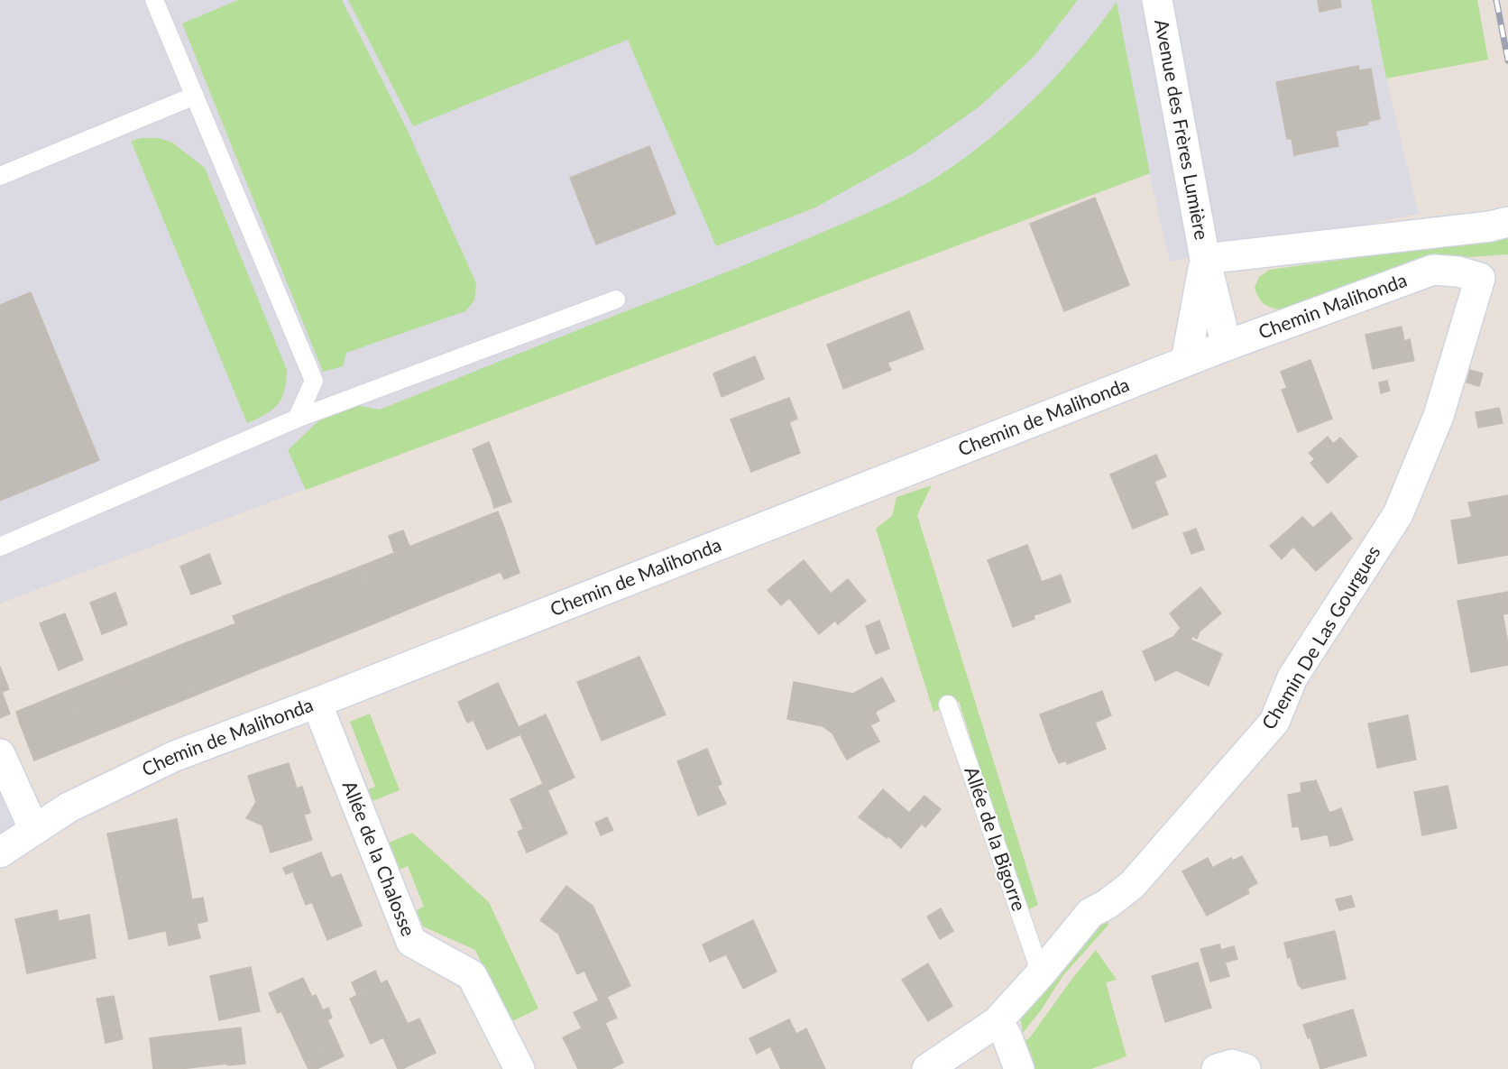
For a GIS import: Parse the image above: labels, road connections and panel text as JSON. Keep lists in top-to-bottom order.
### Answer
{
  "streets": {
    "street": [
      "Avenue des Frères Lumière",
      "Chemin Malihonda",
      "Chemin de Malihonda",
      "Chemin De Las Gourgues",
      "Allée de la Chalosse"
    ],
    "lane": ["Allée de la Bigorre"]
  },
  "crossings": [
    ["Chemin Malihonda", "Chemin de Malihonda"],
    ["Chemin Malihonda", "Chemin De Las Gourgues"],
    ["Chemin de Malihonda", "Allée de la Chalosse"],
    ["Chemin De Las Gourgues", "Allée de la Bigorre"]
  ]
}
